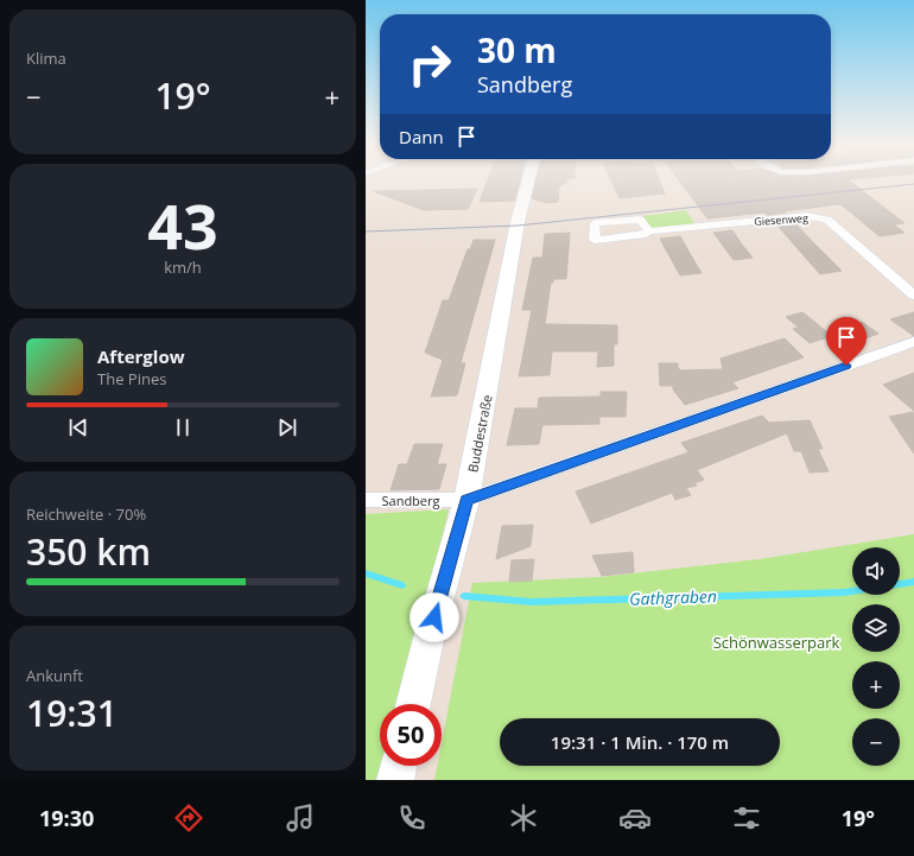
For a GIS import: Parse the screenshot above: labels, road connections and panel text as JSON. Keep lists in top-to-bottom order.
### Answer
{
  "streets": {
    "main road": ["Buddestraße"],
    "street": ["Giesenweg", "Sandberg"]
  },
  "crossings": [
    ["Buddestraße", "Sandberg"]
  ],
  "water": ["Gathgraben"],
  "parks": ["Schönwasserpark"],
  "page": {
    "tile": [
      "Klima",
      ["43", "km/h"],
      ["Reichweite · 70%", "350 km"],
      ["Ankunft", "19:31"]
    ],
    "turn": ["30 m", "Sandberg"],
    "heat": ["−", "19°", "+"],
    "then": "Dann",
    "song": ["Afterglow", "The Pines"],
    "map_buttons": ["+", "−"],
    "limit": "50",
    "trip": "19:31 · 1 Min. · 170 m",
    "tabs": ["19:30", "19°"]
  }
}
